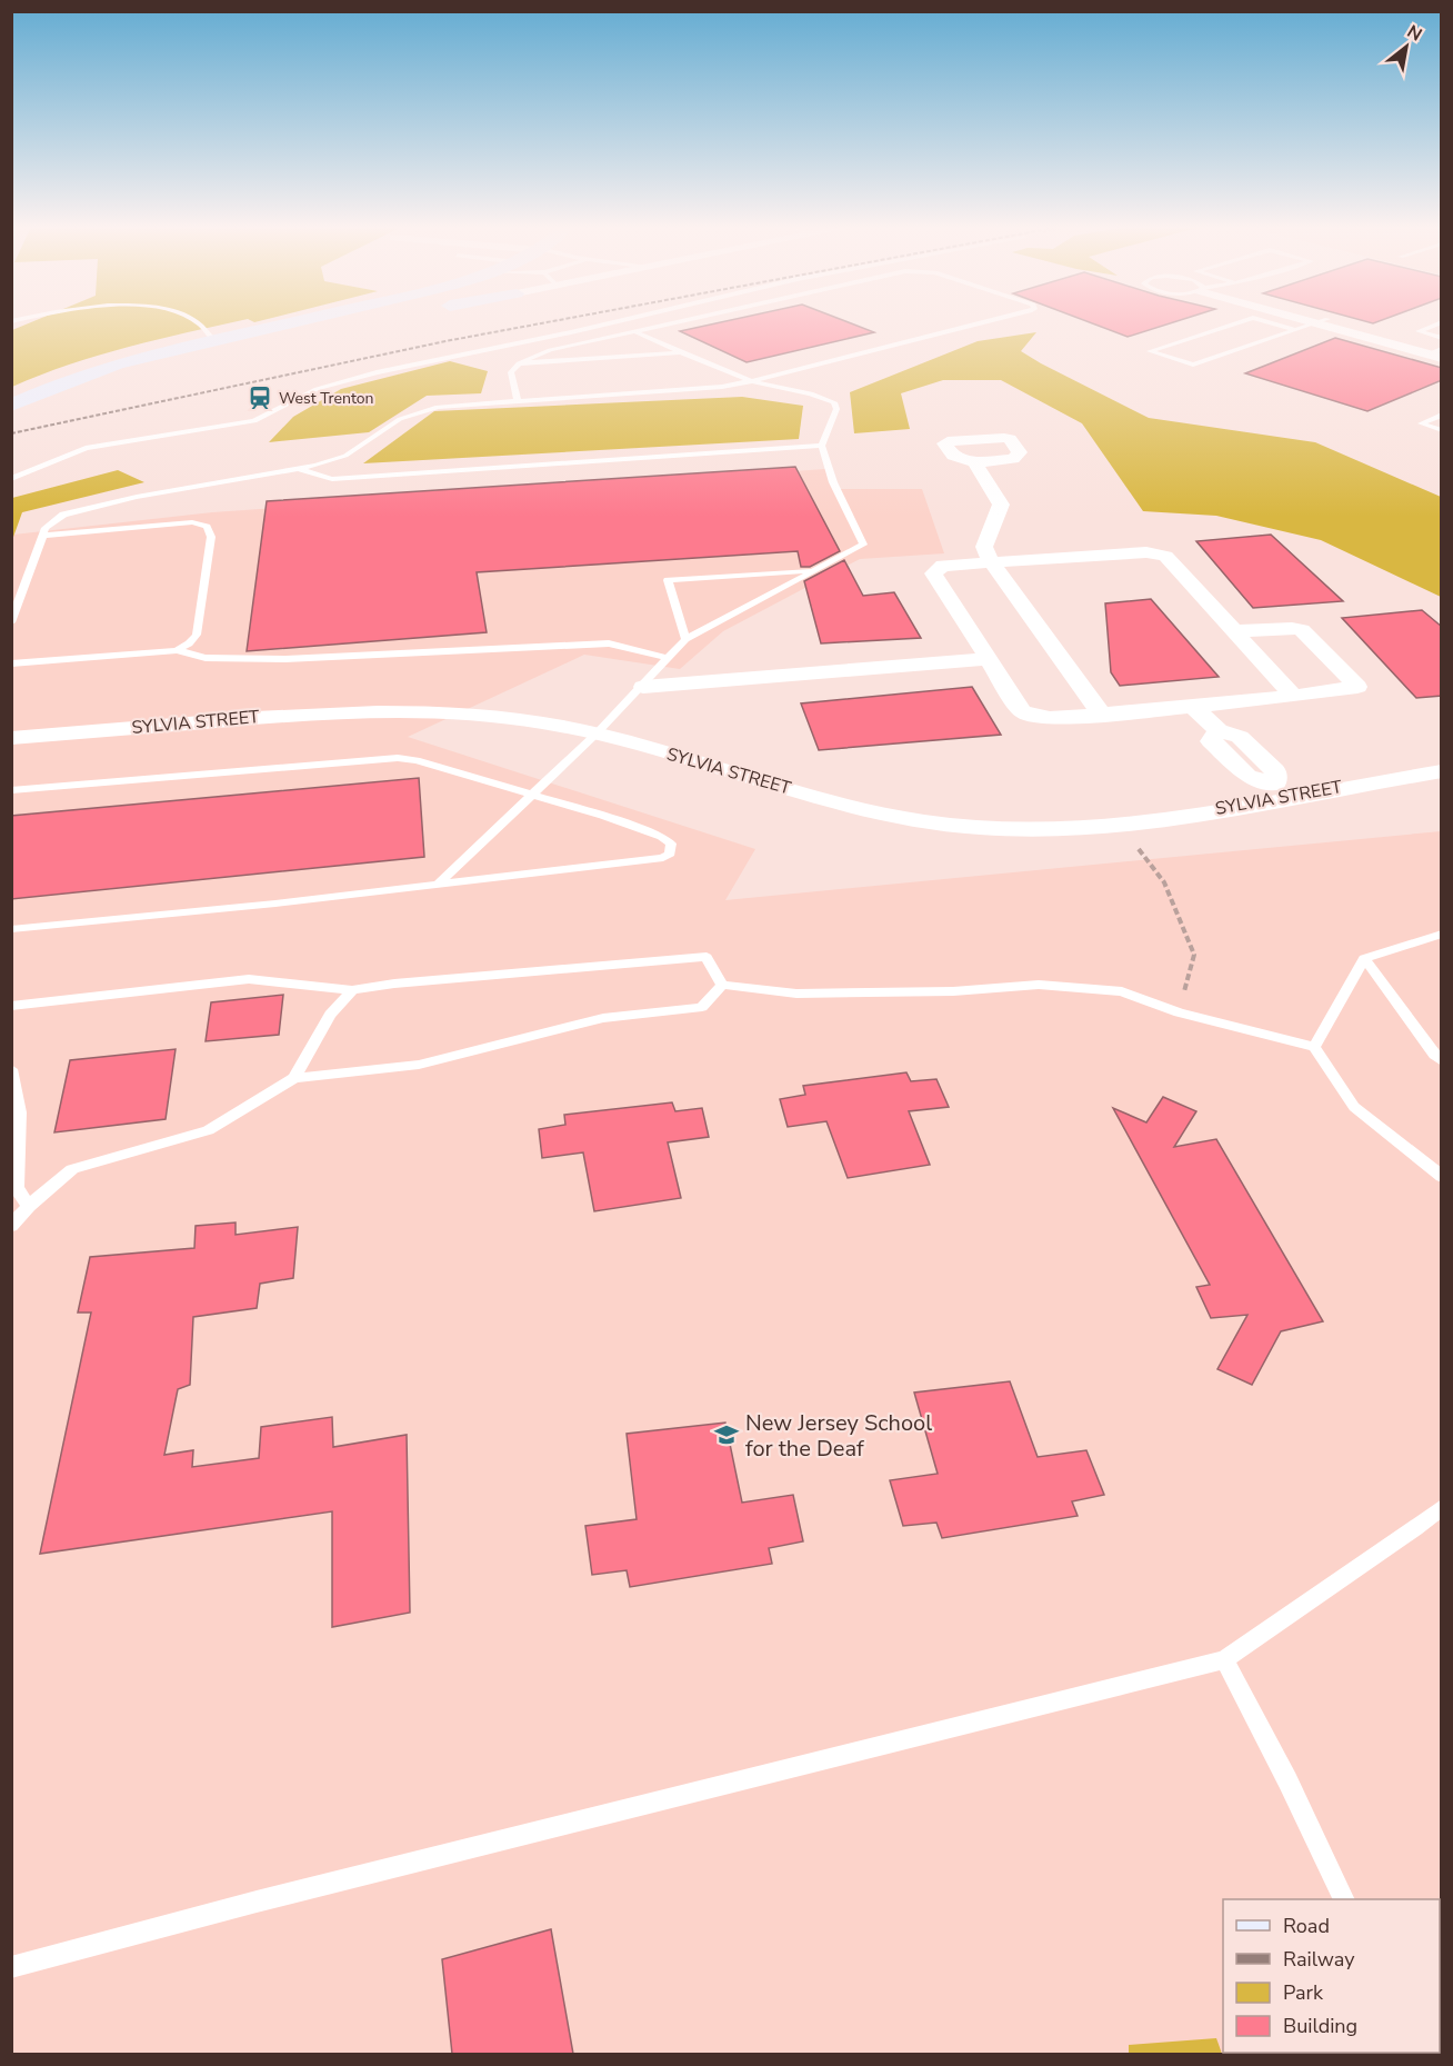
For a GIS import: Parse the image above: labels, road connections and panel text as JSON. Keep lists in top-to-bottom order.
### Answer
{
  "streets": {
    "street": ["SYLVIA STREET"]
  },
  "places": {
    "station": ["West Trenton"],
    "school or university": ["New Jersey School for the Deaf"]
  },
  "legend": [
    "Road",
    "Railway",
    "Park",
    "Building"
  ],
  "north": "top right"
}
